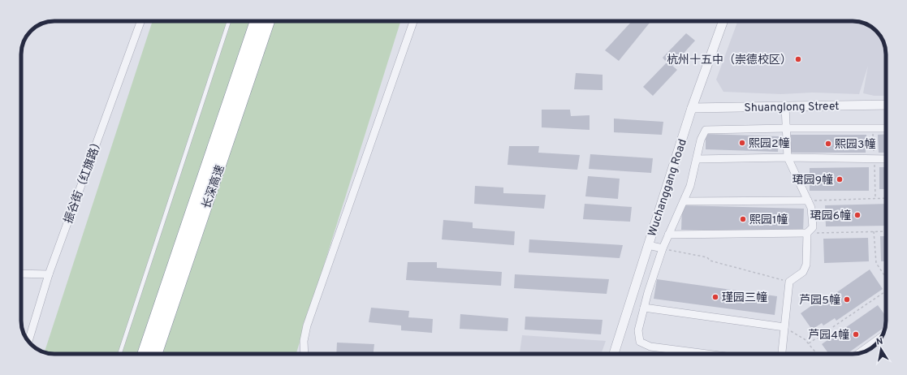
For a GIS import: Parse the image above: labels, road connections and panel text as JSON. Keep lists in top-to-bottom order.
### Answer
{
  "streets": {
    "highway": ["长深高速"],
    "street": ["Shuanglong Street", "振谷街（红旗路）", "Wuchanggang Road"]
  },
  "crossings": [
    ["Shuanglong Street", "Wuchanggang Road"]
  ],
  "places": [
    "杭州十五中（崇德校区）",
    "熙园2幢",
    "熙园3幢",
    "珺园9幢",
    "珺园6幢",
    "熙园1幢",
    "瑾园三幢",
    "芦园5幢",
    "芦园4幢"
  ],
  "north": "top"
}
